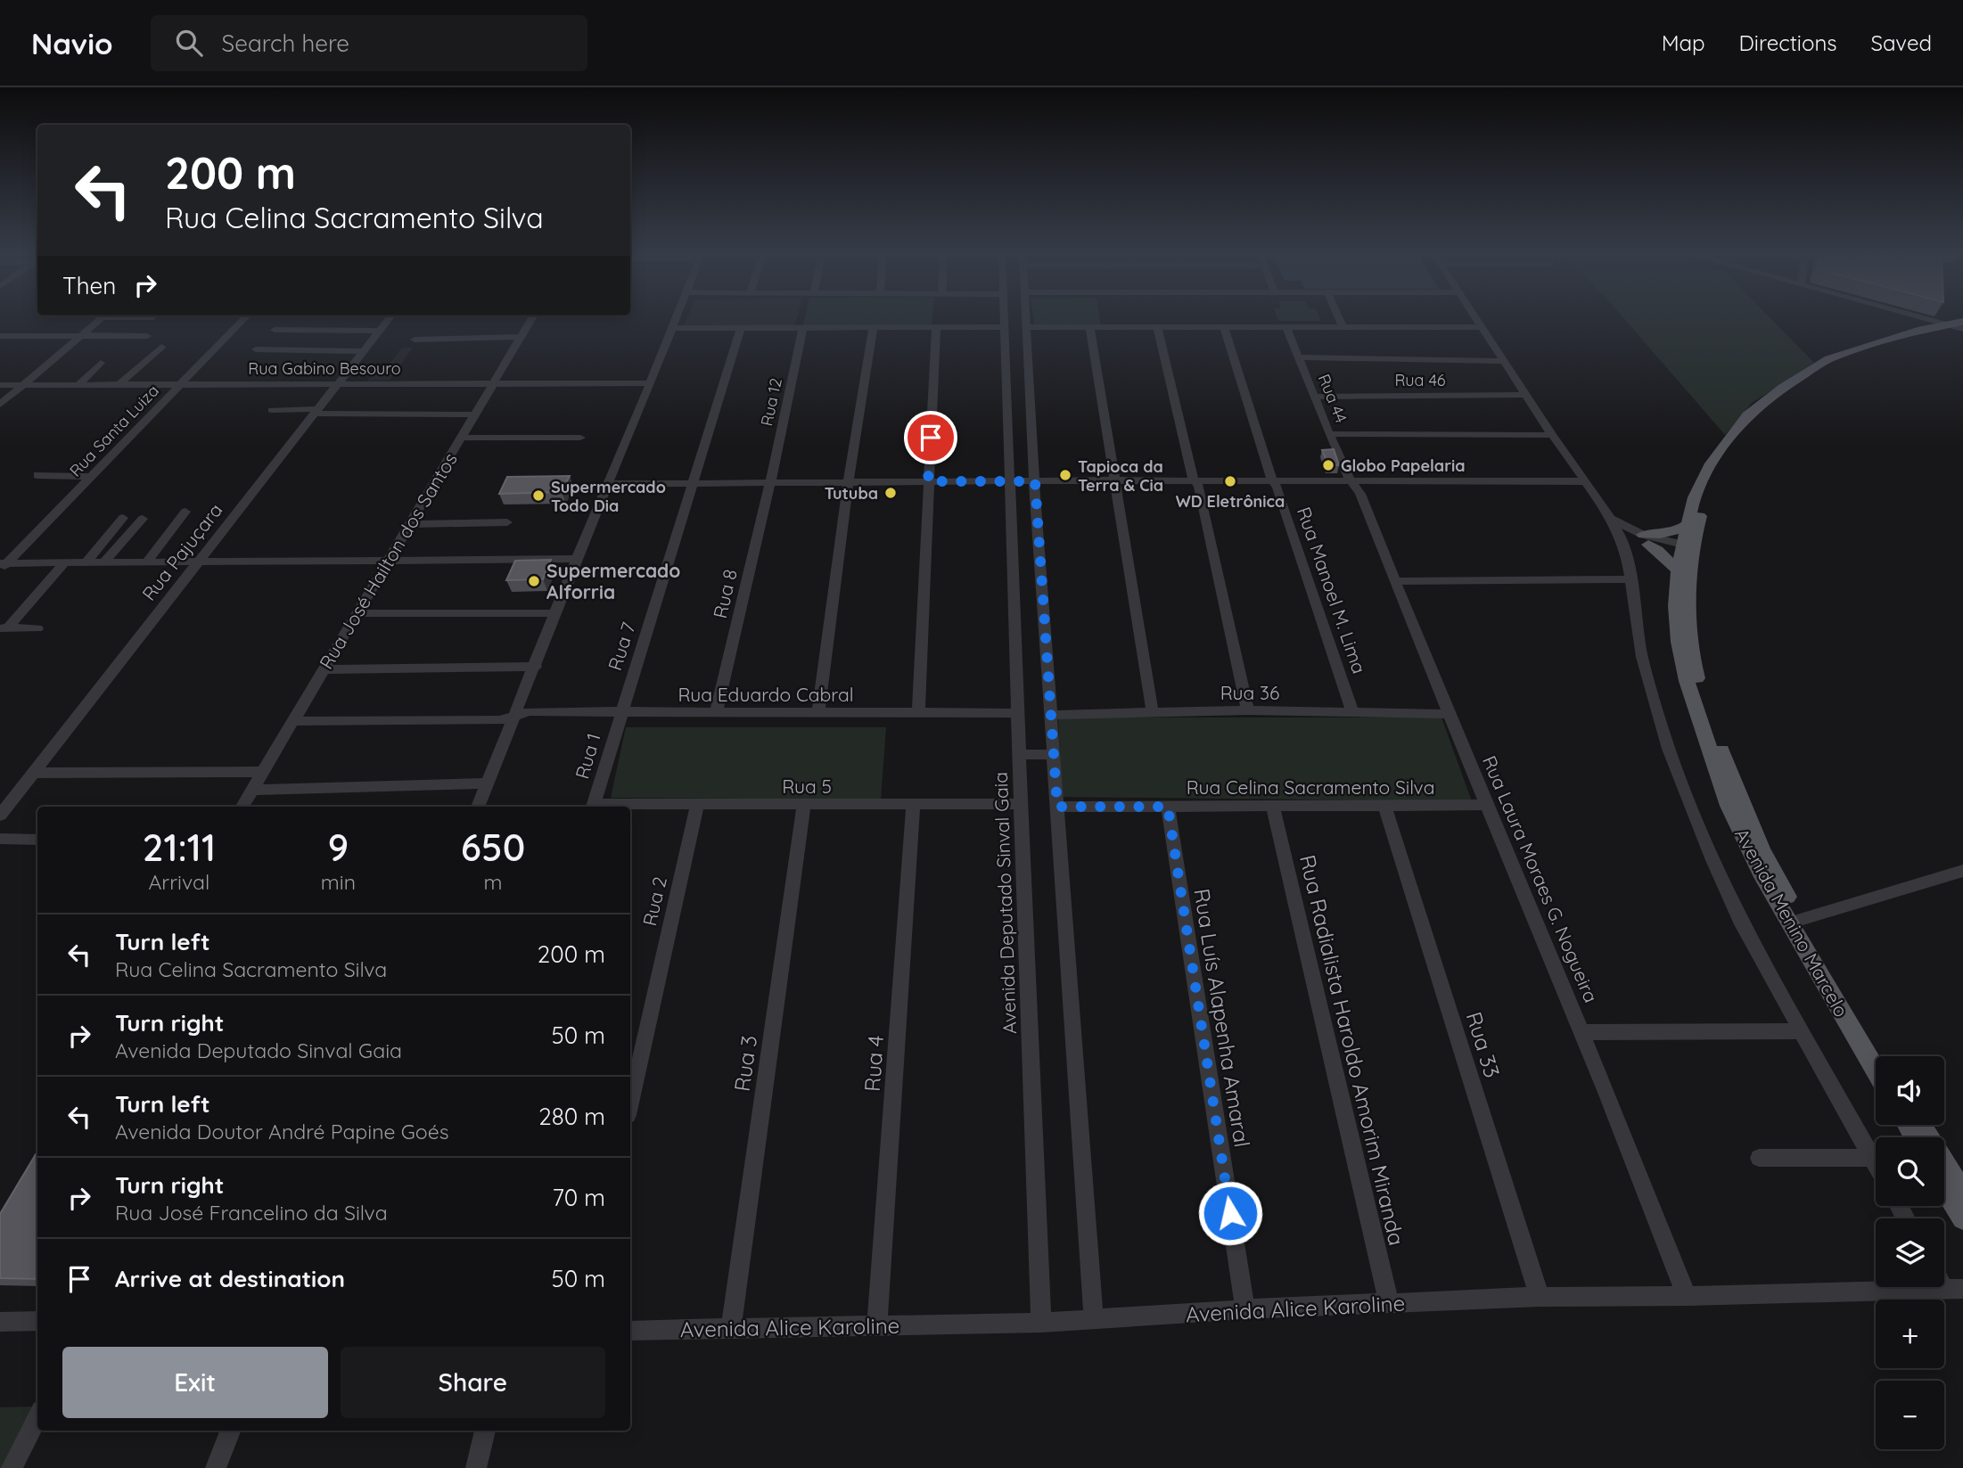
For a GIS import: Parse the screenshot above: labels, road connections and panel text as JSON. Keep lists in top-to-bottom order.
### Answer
{
  "streets": {
    "main road": ["Avenida Menino Marcelo"],
    "street": [
      "Rua Gabino Besouro",
      "Rua 46",
      "Rua 44",
      "Rua 12",
      "Rua Santa Luiza",
      "Rua Pajuçara",
      "Rua José Hailton dos Santos",
      "Rua Manoel M. Lima",
      "Rua 8",
      "Rua 7",
      "Rua 36",
      "Rua Eduardo Cabral",
      "Rua 1",
      "Rua 5",
      "Rua Celina Sacramento Silva",
      "Rua Laura Moraes G. Nogueira",
      "Rua 2",
      "Avenida Deputado Sinval Gaia",
      "Rua Luís Alapenha Amaral",
      "Rua 33",
      "Rua Radialista Haroldo Amorim Miranda",
      "Rua 3",
      "Rua 4",
      "Avenida Alice Karoline"
    ]
  },
  "crossings": [
    ["Rua Gabino Besouro", "Rua Santa Luiza"],
    ["Rua Gabino Besouro", "Rua Pajuçara"],
    ["Rua Gabino Besouro", "Rua José Hailton dos Santos"],
    ["Rua 46", "Rua 44"],
    ["Rua 44", "Rua Laura Moraes G. Nogueira"],
    ["Rua 12", "Rua 8"],
    ["Rua José Hailton dos Santos", "Rua Eduardo Cabral"],
    ["Rua Manoel M. Lima", "Rua 36"],
    ["Rua 8", "Rua Eduardo Cabral"],
    ["Rua 7", "Rua Eduardo Cabral"],
    ["Rua 7", "Rua 1"],
    ["Rua 36", "Rua Laura Moraes G. Nogueira"],
    ["Rua Eduardo Cabral", "Rua 1"],
    ["Rua Eduardo Cabral", "Avenida Deputado Sinval Gaia"],
    ["Rua 1", "Rua 5"],
    ["Rua 5", "Rua 2"],
    ["Rua 5", "Avenida Deputado Sinval Gaia"],
    ["Rua 5", "Rua 3"],
    ["Rua 5", "Rua 4"],
    ["Rua Celina Sacramento Silva", "Rua Laura Moraes G. Nogueira"],
    ["Rua Celina Sacramento Silva", "Rua Luís Alapenha Amaral"],
    ["Rua Celina Sacramento Silva", "Rua 33"],
    ["Rua Celina Sacramento Silva", "Rua Radialista Haroldo Amorim Miranda"],
    ["Rua Laura Moraes G. Nogueira", "Avenida Alice Karoline"],
    ["Avenida Deputado Sinval Gaia", "Avenida Alice Karoline"],
    ["Rua Luís Alapenha Amaral", "Avenida Alice Karoline"],
    ["Rua 33", "Avenida Alice Karoline"],
    ["Rua Radialista Haroldo Amorim Miranda", "Avenida Alice Karoline"],
    ["Rua 3", "Avenida Alice Karoline"],
    ["Rua 4", "Avenida Alice Karoline"]
  ],
  "places": [
    "Globo Papelaria",
    "Tapioca da Terra & Cia",
    "WD Eletrônica",
    "Tutuba",
    "Supermercado Todo Dia",
    "Supermercado Alforria"
  ],
  "page": {
    "header": "Navio",
    "search": "Search here",
    "nav": ["Map", "Directions", "Saved"],
    "turn": ["200 m", "Rua Celina Sacramento Silva"],
    "then": "Then",
    "eta": [
      "21:11",
      "Arrival",
      "9",
      "min",
      "650",
      "m"
    ],
    "list": [
      {
        "name": "Turn left",
        "note": "Rua Celina Sacramento Silva",
        "value": "200 m"
      },
      {
        "name": "Turn right",
        "note": "Avenida Deputado Sinval Gaia",
        "value": "50 m"
      },
      {
        "name": "Turn left",
        "note": "Avenida Doutor André Papine Goés",
        "value": "280 m"
      },
      {
        "name": "Turn right",
        "note": "Rua José Francelino da Silva",
        "value": "70 m"
      },
      {
        "name": "Arrive at destination",
        "value": "50 m"
      }
    ],
    "map_buttons": ["+", "−"],
    "buttons": ["Exit", "Share"]
  }
}
